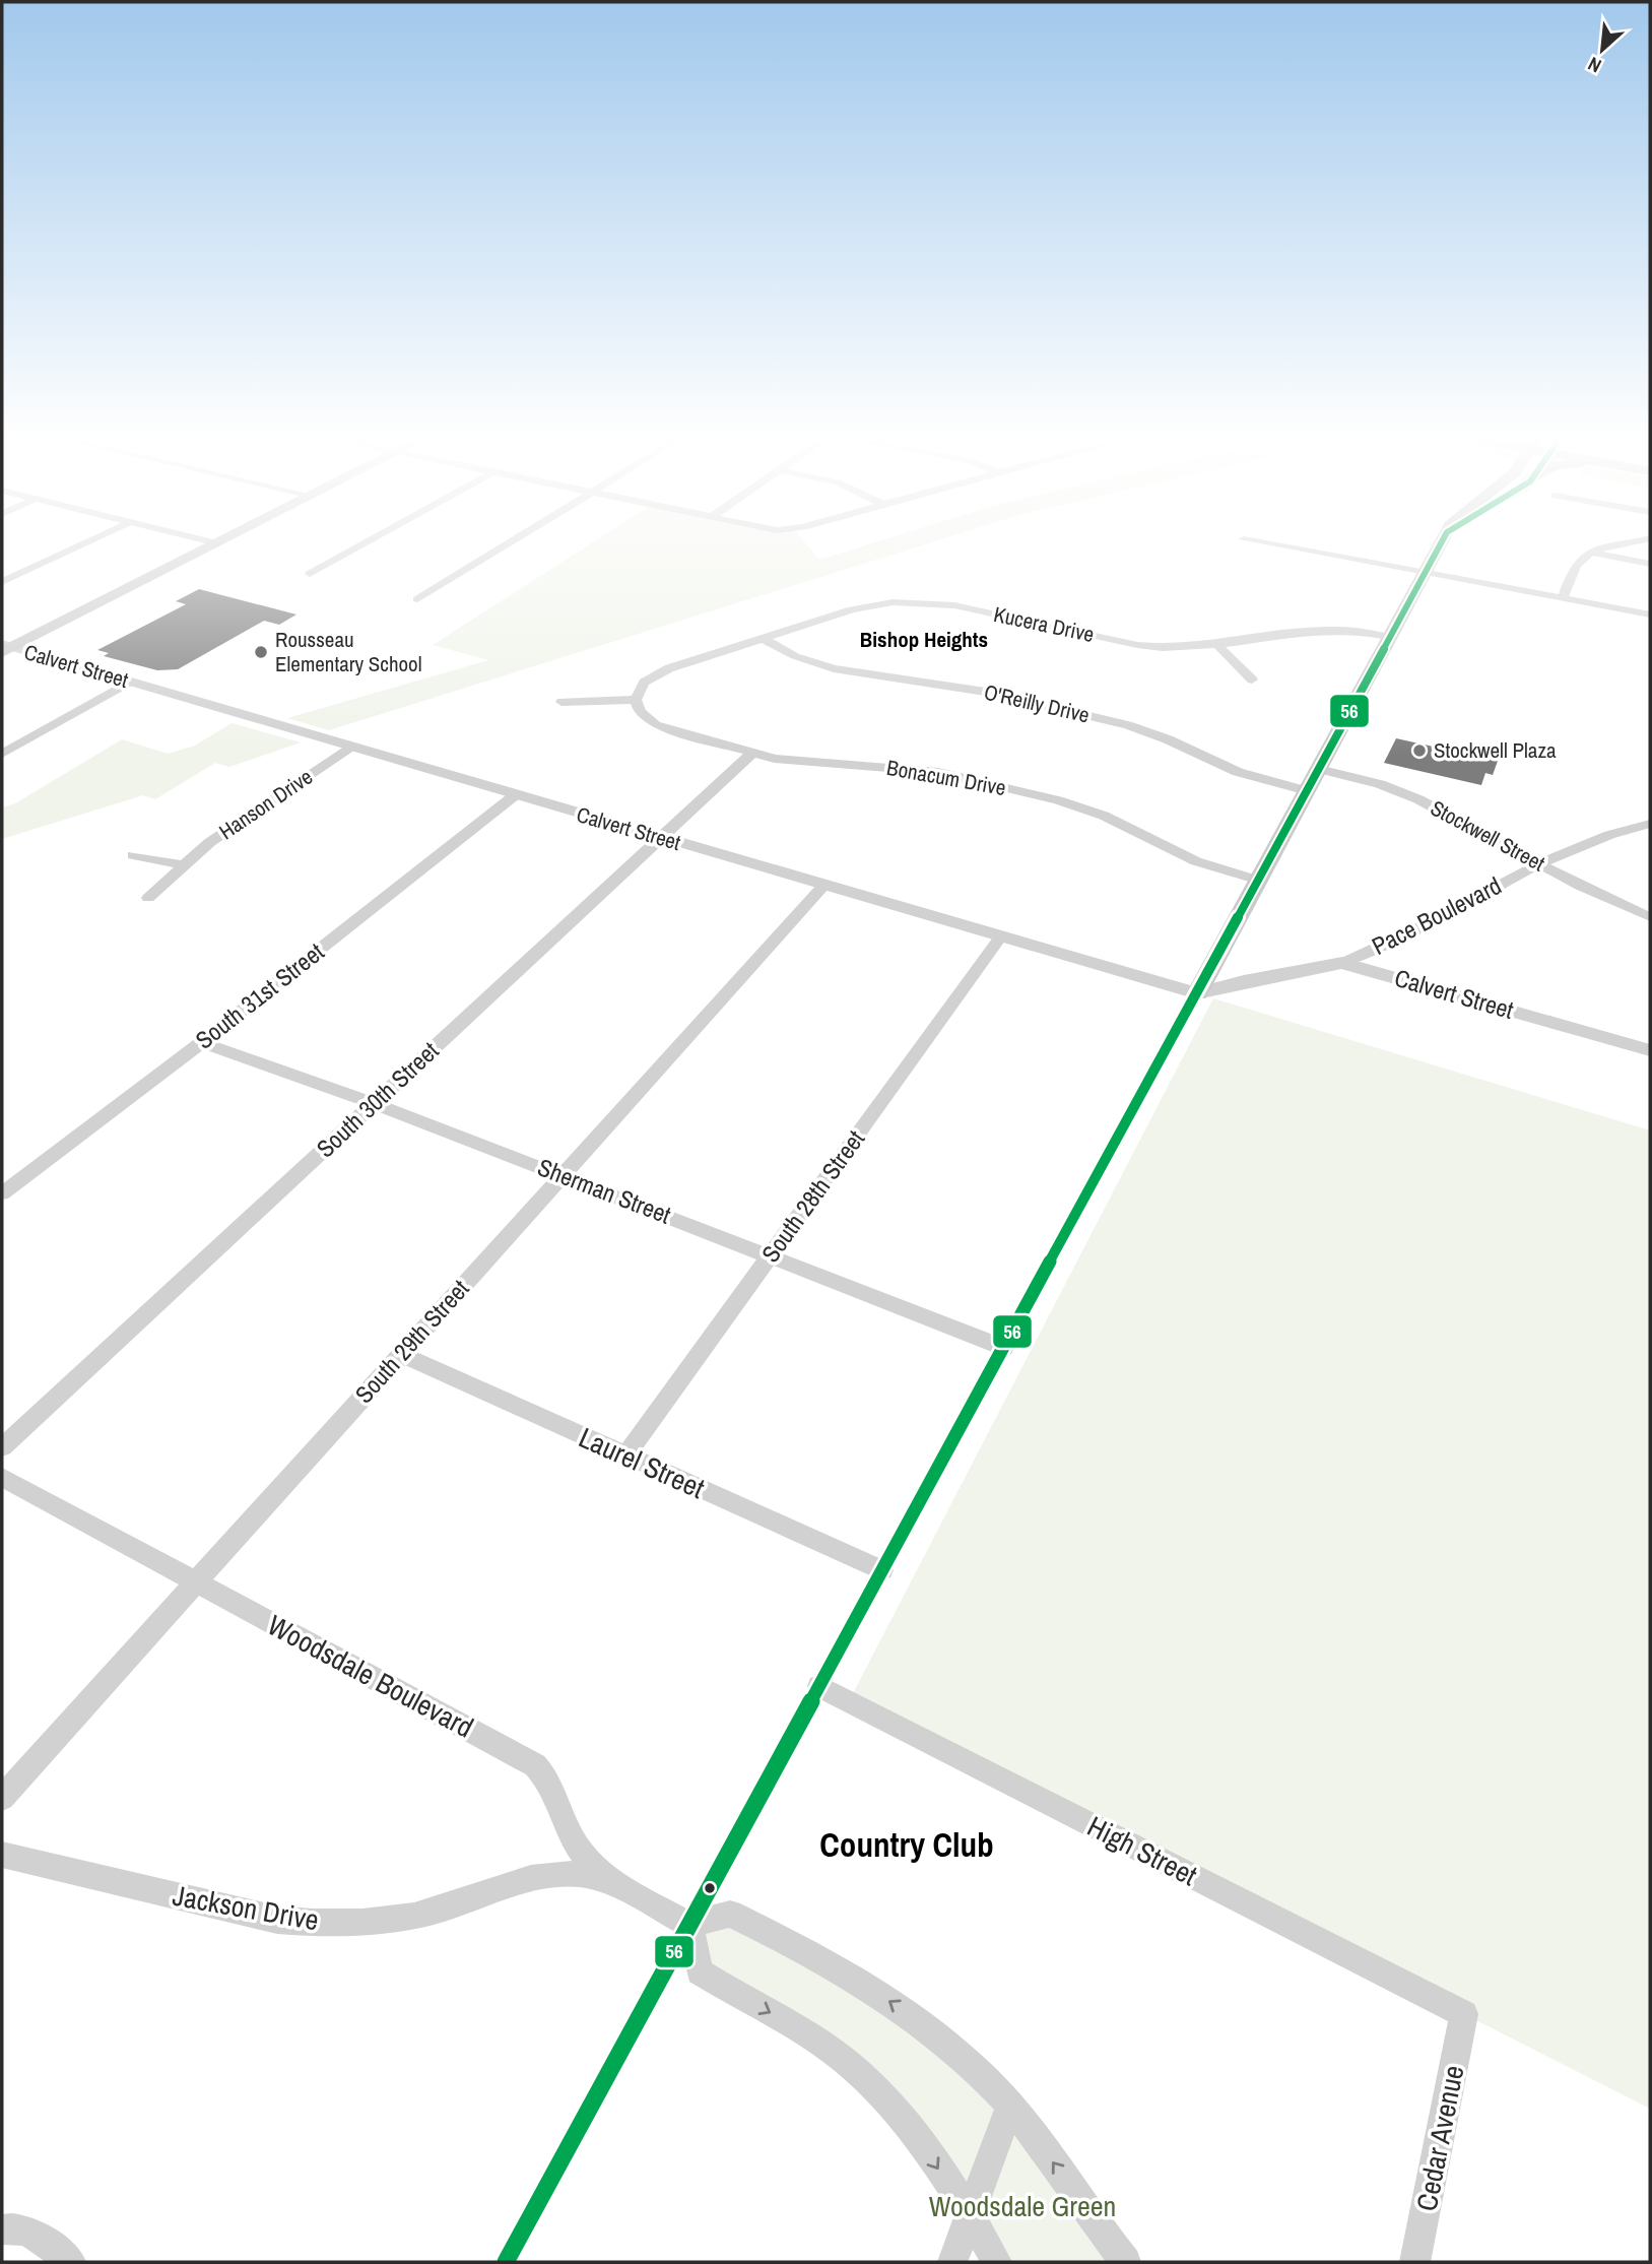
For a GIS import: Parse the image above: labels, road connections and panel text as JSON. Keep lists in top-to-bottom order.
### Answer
{
  "streets": {
    "street": [
      "Kucera Drive",
      "Calvert Street",
      "O'Reilly Drive",
      "Bonacum Drive",
      "Hanson Drive",
      "Stockwell Street",
      "Pace Boulevard",
      "South 31st Street",
      "South 30th Street",
      "Sherman Street",
      "South 28th Street",
      "South 29th Street",
      "Laurel Street",
      "Woodsdale Boulevard",
      "High Street",
      "Jackson Drive",
      "Cedar Avenue"
    ]
  },
  "crossings": [
    ["Kucera Drive", "O'Reilly Drive"],
    ["Kucera Drive", "Bonacum Drive"],
    ["Calvert Street", "Hanson Drive"],
    ["Calvert Street", "Pace Boulevard"],
    ["Calvert Street", "South 31st Street"],
    ["Calvert Street", "South 30th Street"],
    ["Calvert Street", "South 28th Street"],
    ["Calvert Street", "South 29th Street"],
    ["Bonacum Drive", "South 30th Street"],
    ["Stockwell Street", "Pace Boulevard"],
    ["South 31st Street", "Sherman Street"],
    ["South 30th Street", "Sherman Street"],
    ["Sherman Street", "South 28th Street"],
    ["Sherman Street", "South 29th Street"],
    ["South 28th Street", "Laurel Street"],
    ["South 29th Street", "Laurel Street"],
    ["South 29th Street", "Woodsdale Boulevard"],
    ["Woodsdale Boulevard", "Jackson Drive"],
    ["High Street", "Cedar Avenue"]
  ],
  "districts": ["Bishop Heights", "Country Club"],
  "parks": ["Woodsdale Green"],
  "places": ["Rousseau Elementary School", "Stockwell Plaza"],
  "lines": ["transit line 56"],
  "north": "bottom left"
}
